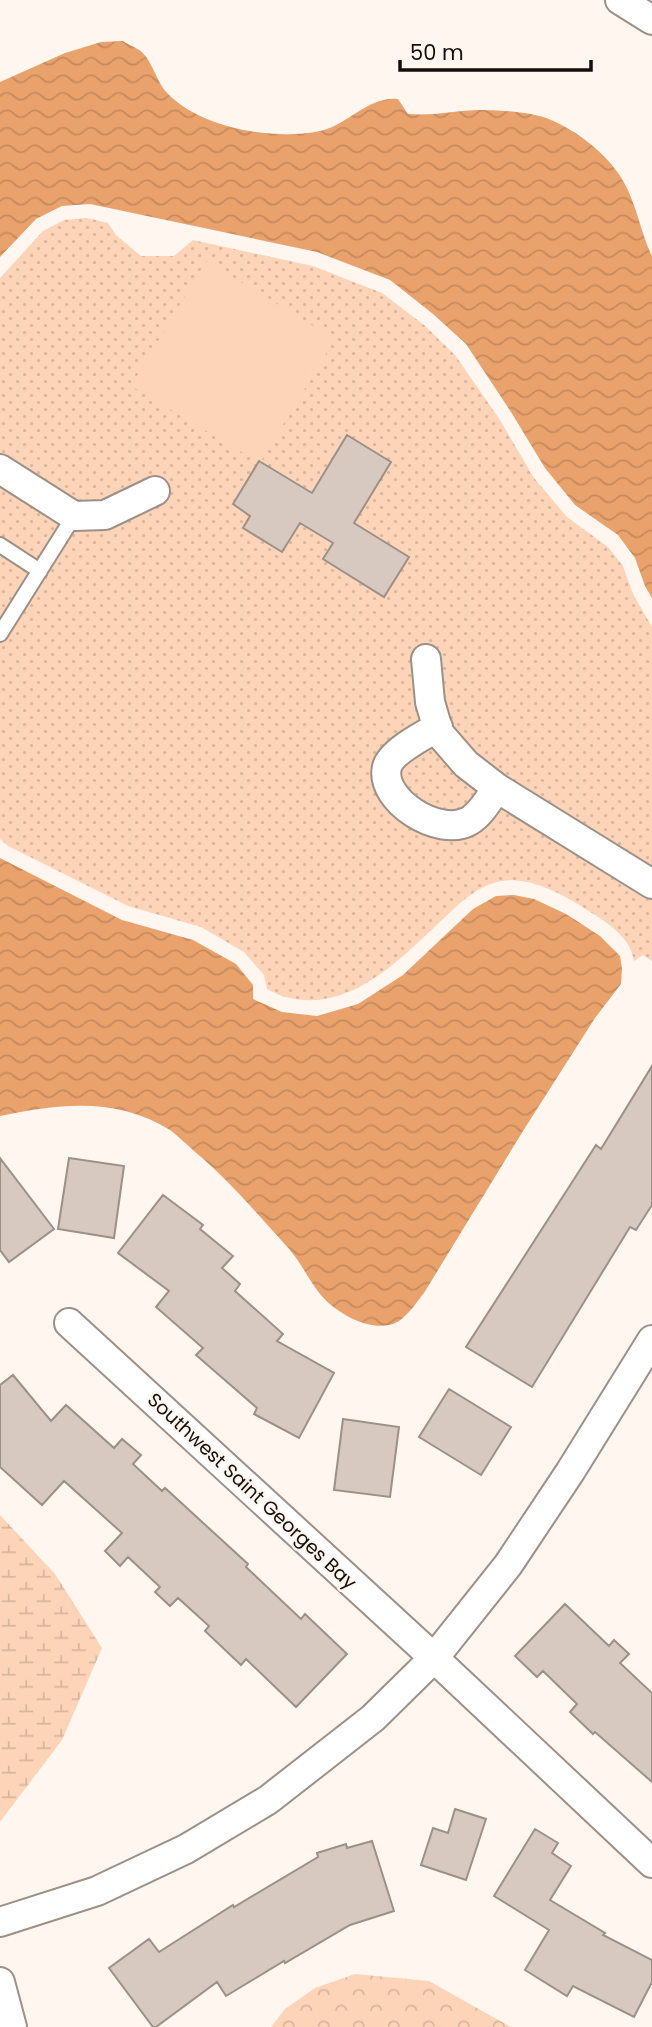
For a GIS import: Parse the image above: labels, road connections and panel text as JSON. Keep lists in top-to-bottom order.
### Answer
{
  "streets": {
    "street": ["Southwest Saint Georges Bay"]
  },
  "scale_bar": "50 m"
}
